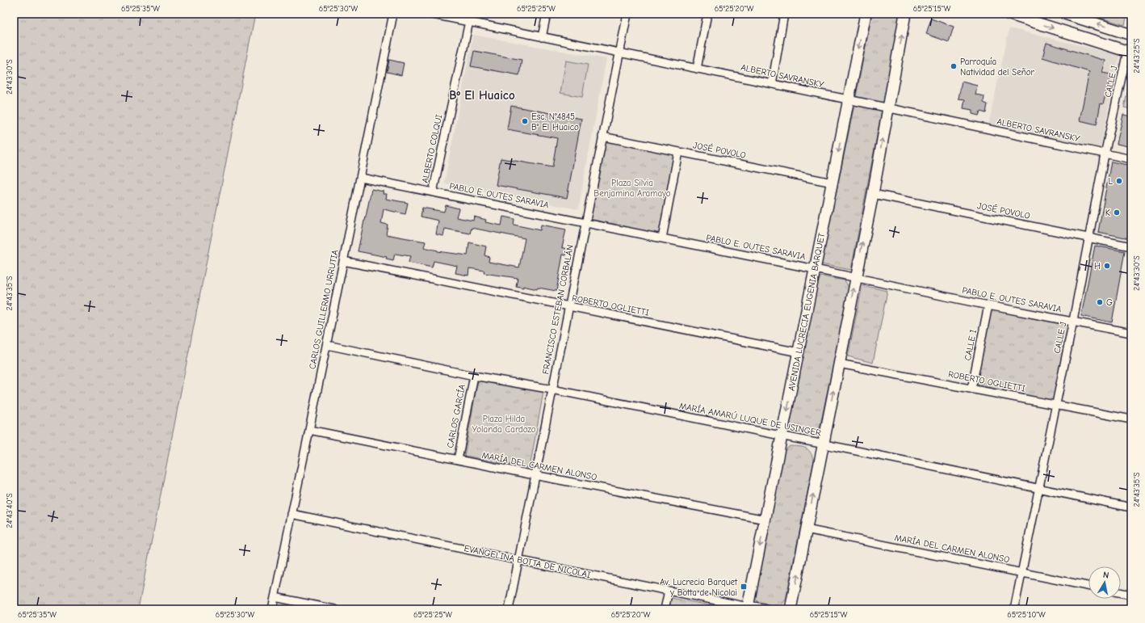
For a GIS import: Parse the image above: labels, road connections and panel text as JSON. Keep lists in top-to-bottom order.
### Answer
{
  "streets": {
    "street": [
      "ALBERTO SAVRANSKY",
      "CALLE J",
      "ALBERTO COLQUI",
      "JOSÉ POVOLO",
      "PABLO E. OUTES SARAVIA",
      "ROBERTO OGLIETTI",
      "CARLOS GUILLERMO URRUTIA",
      "FRANCISCO ESTEBAN CORBALÁN",
      "AVENIDA LUCRECIA EUGENIA BARQUET",
      "CALLE I",
      "CARLOS GARCÍA",
      "MARÍA AMARÚ LUQUE DE USINGER",
      "MARÍA DEL CARMEN ALONSO",
      "EVANGELINA BOTTA DE NICOLAI"
    ]
  },
  "crossings": [
    ["ALBERTO SAVRANSKY", "CALLE J"],
    ["ALBERTO SAVRANSKY", "ALBERTO COLQUI"],
    ["ALBERTO SAVRANSKY", "FRANCISCO ESTEBAN CORBALÁN"],
    ["ALBERTO SAVRANSKY", "AVENIDA LUCRECIA EUGENIA BARQUET"],
    ["CALLE J", "JOSÉ POVOLO"],
    ["CALLE J", "PABLO E. OUTES SARAVIA"],
    ["CALLE J", "ROBERTO OGLIETTI"],
    ["CALLE J", "MARÍA AMARÚ LUQUE DE USINGER"],
    ["CALLE J", "MARÍA DEL CARMEN ALONSO"],
    ["ALBERTO COLQUI", "PABLO E. OUTES SARAVIA"],
    ["JOSÉ POVOLO", "FRANCISCO ESTEBAN CORBALÁN"],
    ["JOSÉ POVOLO", "AVENIDA LUCRECIA EUGENIA BARQUET"],
    ["PABLO E. OUTES SARAVIA", "CARLOS GUILLERMO URRUTIA"],
    ["PABLO E. OUTES SARAVIA", "FRANCISCO ESTEBAN CORBALÁN"],
    ["PABLO E. OUTES SARAVIA", "AVENIDA LUCRECIA EUGENIA BARQUET"],
    ["PABLO E. OUTES SARAVIA", "CALLE I"],
    ["ROBERTO OGLIETTI", "CARLOS GUILLERMO URRUTIA"],
    ["ROBERTO OGLIETTI", "FRANCISCO ESTEBAN CORBALÁN"],
    ["ROBERTO OGLIETTI", "AVENIDA LUCRECIA EUGENIA BARQUET"],
    ["ROBERTO OGLIETTI", "CALLE I"],
    ["CARLOS GUILLERMO URRUTIA", "MARÍA AMARÚ LUQUE DE USINGER"],
    ["CARLOS GUILLERMO URRUTIA", "MARÍA DEL CARMEN ALONSO"],
    ["CARLOS GUILLERMO URRUTIA", "EVANGELINA BOTTA DE NICOLAI"],
    ["FRANCISCO ESTEBAN CORBALÁN", "MARÍA AMARÚ LUQUE DE USINGER"],
    ["FRANCISCO ESTEBAN CORBALÁN", "MARÍA DEL CARMEN ALONSO"],
    ["FRANCISCO ESTEBAN CORBALÁN", "EVANGELINA BOTTA DE NICOLAI"],
    ["AVENIDA LUCRECIA EUGENIA BARQUET", "MARÍA AMARÚ LUQUE DE USINGER"],
    ["AVENIDA LUCRECIA EUGENIA BARQUET", "MARÍA DEL CARMEN ALONSO"],
    ["AVENIDA LUCRECIA EUGENIA BARQUET", "EVANGELINA BOTTA DE NICOLAI"],
    ["CARLOS GARCÍA", "MARÍA AMARÚ LUQUE DE USINGER"],
    ["CARLOS GARCÍA", "MARÍA DEL CARMEN ALONSO"]
  ],
  "districts": ["Bº El Huaico"],
  "parks": ["Plaza Silvia Benjamina Aramayo", "Plaza Hilda Yolanda Cardozo"],
  "places": {
    "other": [
      "Parroquía Natividad del Señor",
      "Esc. N°4845 B° El Huaico",
      "L",
      "K",
      "H",
      "G"
    ],
    "transit": ["Av. Lucrecia Barquet y Botta de Nicolai"]
  },
  "north": "top",
  "coordinates": [
    "65°25'35\"W",
    "65°25'30\"W",
    "65°25'25\"W",
    "65°25'20\"W",
    "65°25'15\"W",
    "24°43'25\"S",
    "24°43'30\"S",
    "24°43'35\"S",
    "24°43'40\"S",
    "65°25'10\"W"
  ]
}
